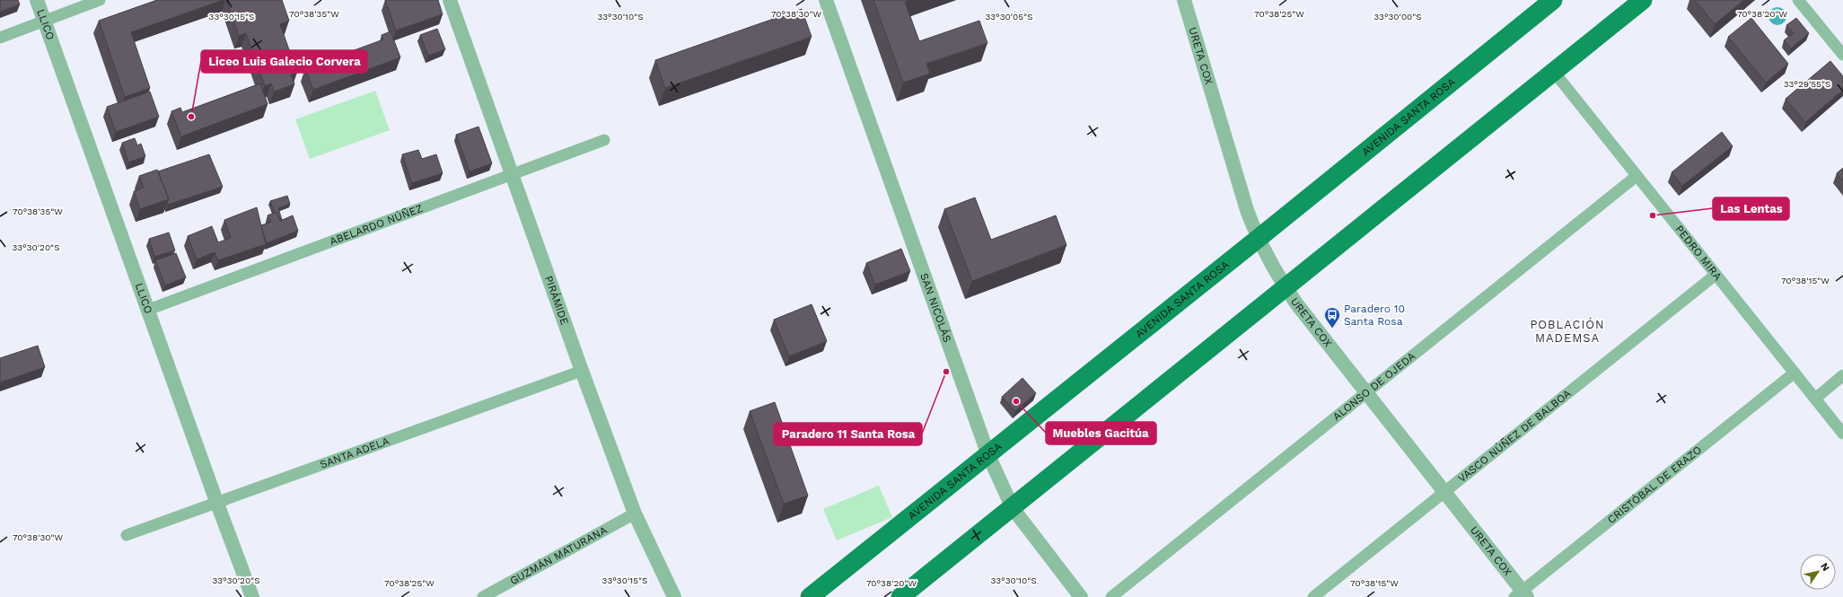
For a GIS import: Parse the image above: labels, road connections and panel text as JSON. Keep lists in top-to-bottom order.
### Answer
{
  "streets": {
    "main road": ["AVENIDA SANTA ROSA"],
    "street": [
      "LLICO",
      "URETA COX",
      "ABELARDO NÚÑEZ",
      "PEDRO MIRA",
      "PIRÁMIDE",
      "SAN NICOLÁS",
      "ALONSO DE OJEDA",
      "VASCO NÚÑEZ DE BALBOA",
      "SANTA ADELA",
      "CRISTÓBAL DE ERAZO",
      "GUZMÁN MATURANA"
    ]
  },
  "crossings": [
    ["LLICO", "ABELARDO NÚÑEZ"],
    ["LLICO", "SANTA ADELA"],
    ["URETA COX", "AVENIDA SANTA ROSA"],
    ["URETA COX", "ALONSO DE OJEDA"],
    ["URETA COX", "VASCO NÚÑEZ DE BALBOA"],
    ["URETA COX", "CRISTÓBAL DE ERAZO"],
    ["AVENIDA SANTA ROSA", "SAN NICOLÁS"],
    ["ABELARDO NÚÑEZ", "PIRÁMIDE"],
    ["PEDRO MIRA", "ALONSO DE OJEDA"],
    ["PEDRO MIRA", "VASCO NÚÑEZ DE BALBOA"],
    ["PEDRO MIRA", "CRISTÓBAL DE ERAZO"],
    ["PIRÁMIDE", "SANTA ADELA"],
    ["PIRÁMIDE", "GUZMÁN MATURANA"]
  ],
  "districts": ["POBLACIÓN MADEMSA"],
  "places": {
    "other": [
      "Liceo Luis Galecio Corvera",
      "Las Lentas",
      "Paradero 11 Santa Rosa",
      "Muebles Gacitúa"
    ],
    "bus stop": ["Paradero 10 Santa Rosa"]
  },
  "north": "top right",
  "coordinates": [
    "70°38'35\"W",
    "70°38'25\"W",
    "70°38'20\"W",
    "70°38'30\"W",
    "33°30'15\"S",
    "33°30'10\"S",
    "33°30'05\"S",
    "33°30'00\"S",
    "33°29'55\"S",
    "33°30'20\"S",
    "70°38'15\"W"
  ]
}
